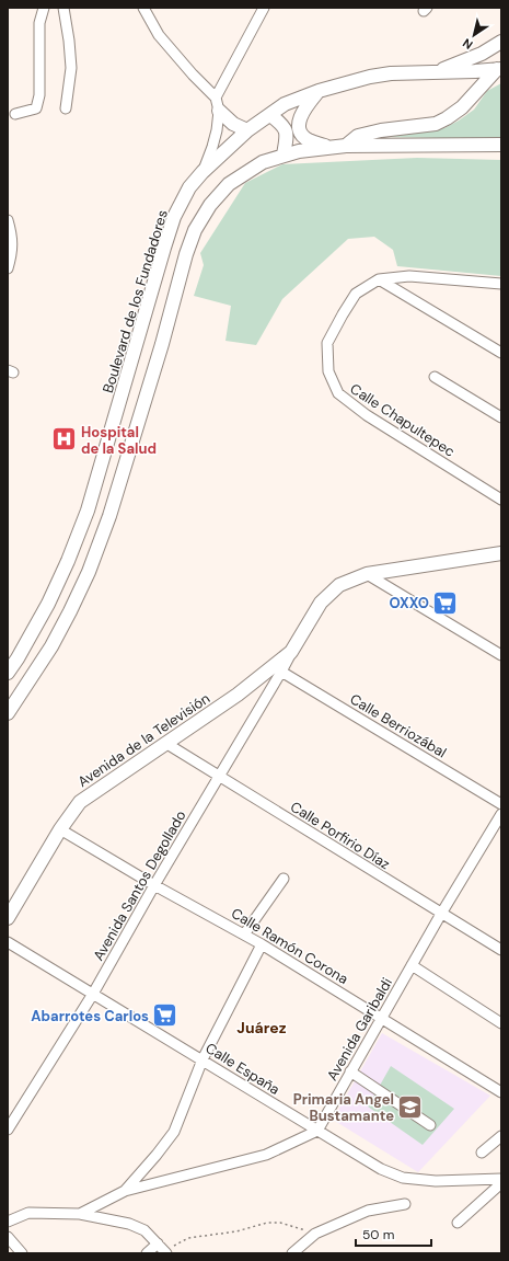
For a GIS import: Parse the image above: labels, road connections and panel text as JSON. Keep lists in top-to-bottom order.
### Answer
{
  "streets": {
    "main road": ["Boulevard de los Fundadores", "Avenida de la Televisión"],
    "street": [
      "Calle Chapultepec",
      "Calle Berriozábal",
      "Calle Porfirio Díaz",
      "Avenida Santos Degollado",
      "Calle Ramón Corona",
      "Avenida Garibaldi",
      "Calle España"
    ]
  },
  "crossings": [
    ["Calle Berriozábal", "Avenida Santos Degollado"],
    ["Avenida de la Televisión", "Calle Porfirio Díaz"],
    ["Avenida de la Televisión", "Avenida Santos Degollado"],
    ["Avenida de la Televisión", "Calle Ramón Corona"],
    ["Calle Porfirio Díaz", "Avenida Santos Degollado"],
    ["Calle Porfirio Díaz", "Avenida Garibaldi"],
    ["Avenida Santos Degollado", "Calle Ramón Corona"],
    ["Avenida Santos Degollado", "Calle España"],
    ["Calle Ramón Corona", "Avenida Garibaldi"],
    ["Avenida Garibaldi", "Calle España"]
  ],
  "districts": ["Juárez"],
  "places": {
    "hospital": ["Hospital de la Salud"],
    "supermarket": ["OXXO", "Abarrotes Carlos"],
    "school or university": ["Primaria Angel Bustamante"]
  },
  "scale_bar": "50 m",
  "north": "bottom left"
}
